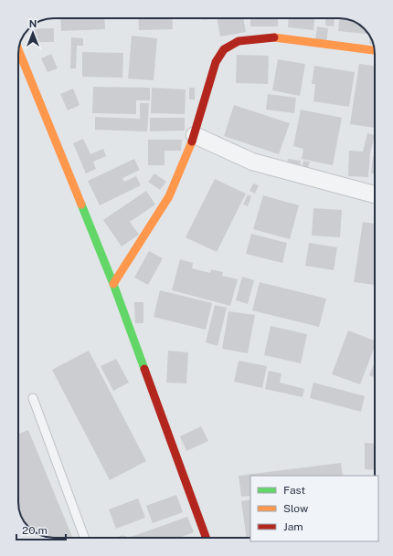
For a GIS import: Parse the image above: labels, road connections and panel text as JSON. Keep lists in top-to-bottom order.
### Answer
{
  "legend": ["Fast", "Slow", "Jam"],
  "scale_bar": "20 m",
  "north": "top"
}
